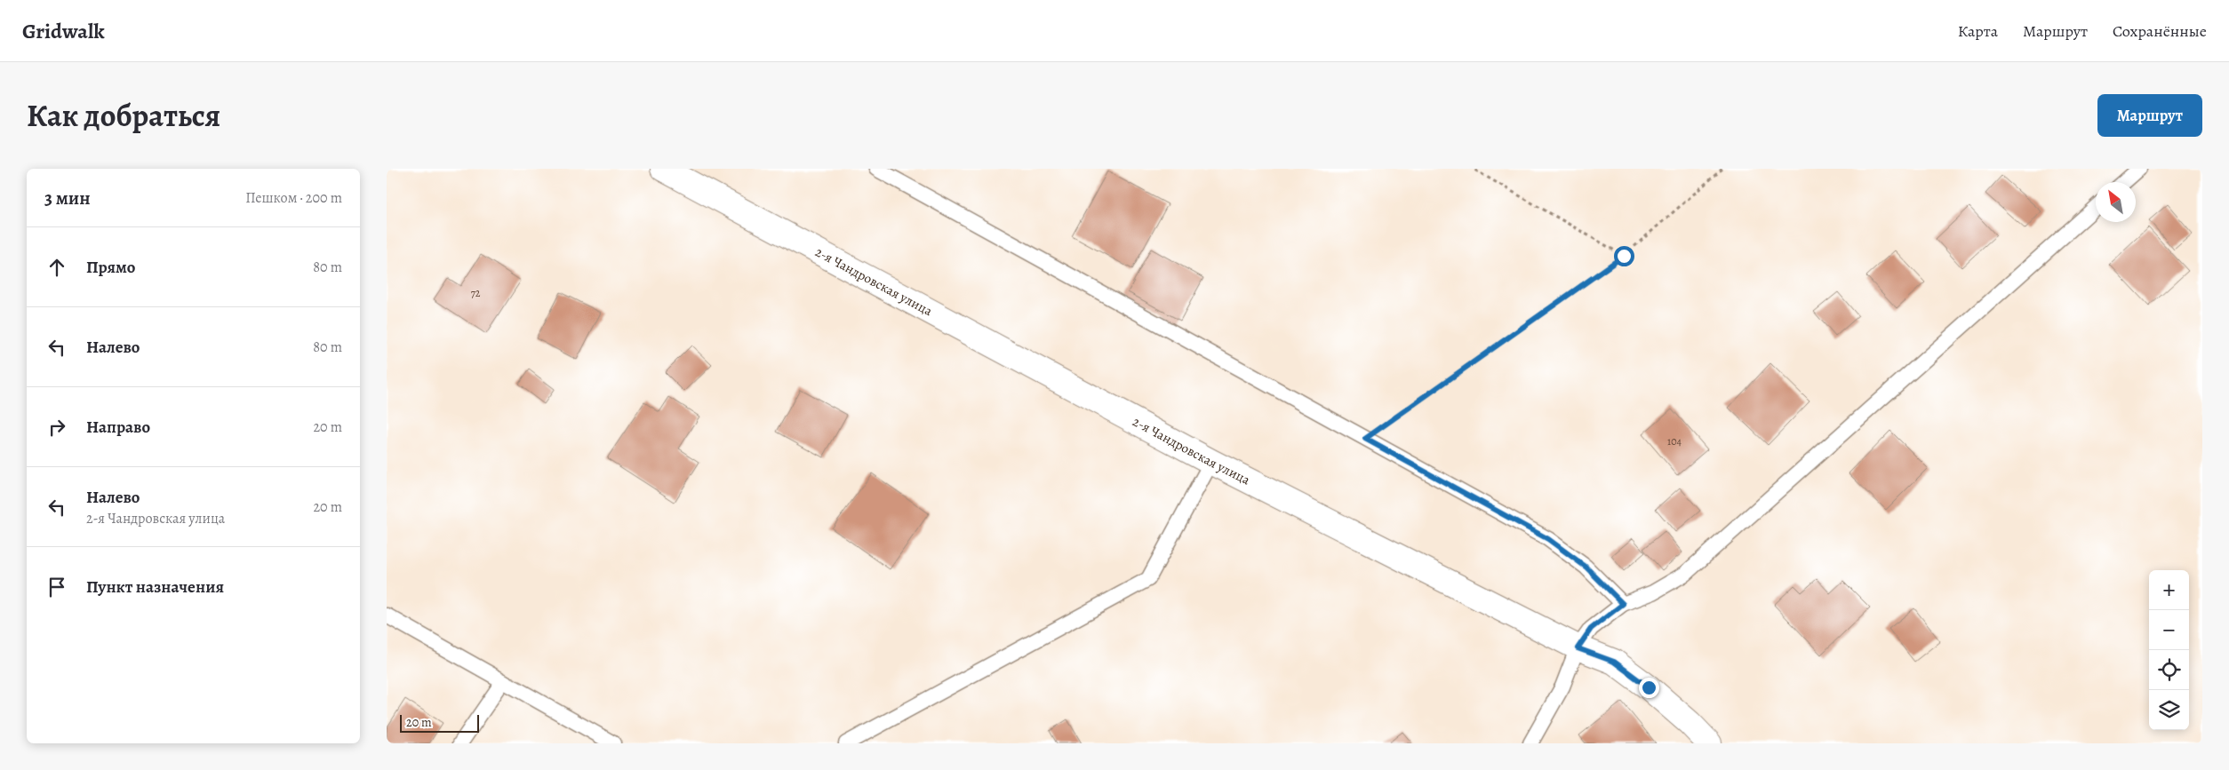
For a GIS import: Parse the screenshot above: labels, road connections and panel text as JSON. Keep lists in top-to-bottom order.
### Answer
{
  "streets": {
    "street": ["2-я Чандровская улица"]
  },
  "house_numbers": ["72", "104"],
  "scale_bar": "20 m",
  "north": "top left",
  "page": {
    "header": "Gridwalk",
    "nav": ["Карта", "Маршрут", "Сохранённые"],
    "title": "Как добраться",
    "buttons": "Маршрут",
    "heading": ["3 мин", "Пешком · 200 m"],
    "list": [
      ["Прямо", "80 m"],
      ["Налево", "80 m"],
      ["Направо", "20 m"],
      ["Налево", "2-я Чандровская улица", "20 m"],
      "Пункт назначения"
    ],
    "map_buttons": ["+", "−"],
    "scale": "20 m"
  }
}
